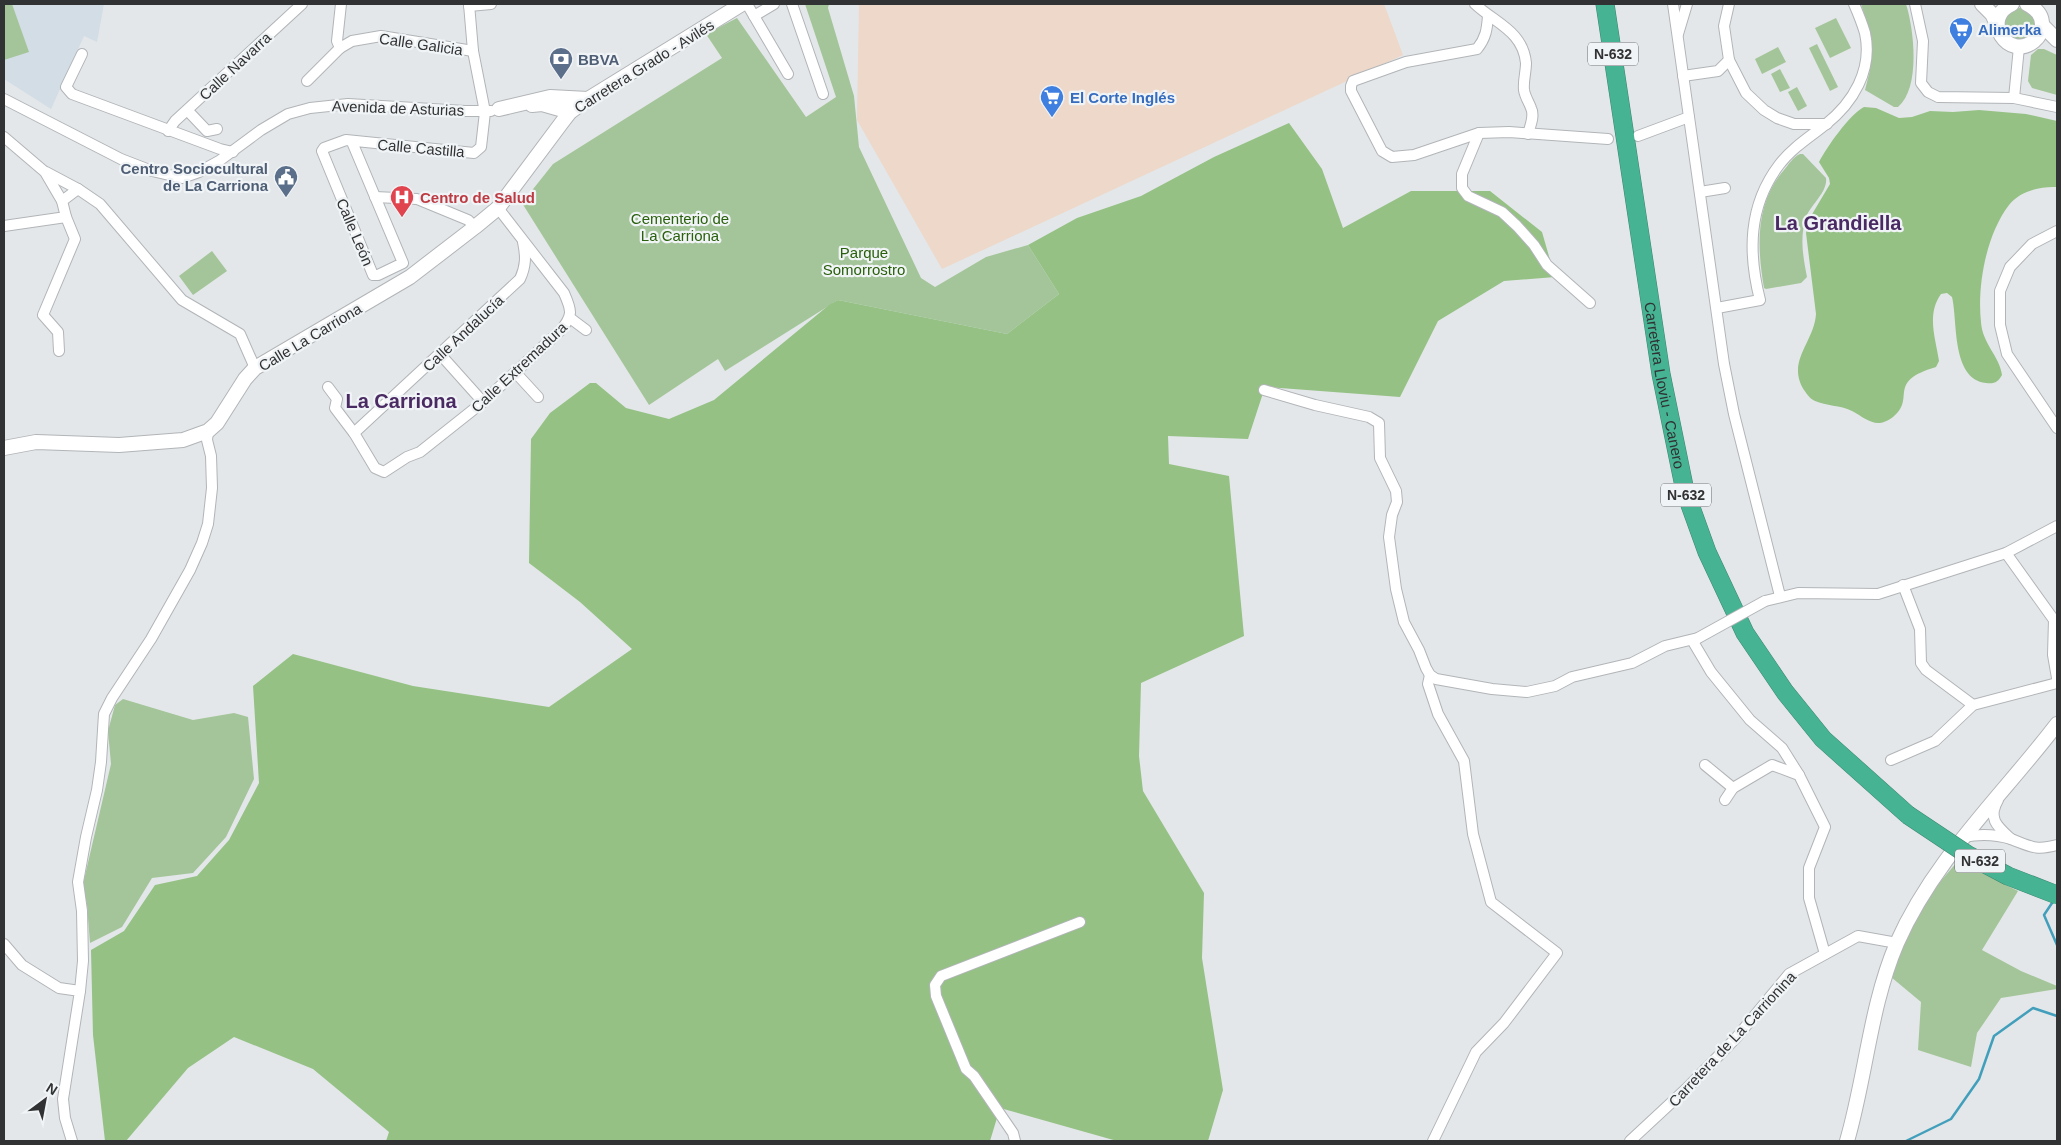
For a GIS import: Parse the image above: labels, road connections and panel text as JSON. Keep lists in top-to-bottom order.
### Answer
{
  "streets": {
    "highway": ["N-632", "Carretera Lloviu - Canero"],
    "main road": ["Carretera Grado - Avilés", "Avenida de Asturias", "Calle La Carriona"],
    "street": [
      "Calle Galicia",
      "Calle Navarra",
      "Calle Castilla",
      "Calle León",
      "Calle Andalucía",
      "Calle Extremadura",
      "Carretera de La Carrionina"
    ]
  },
  "crossings": [
    ["Calle Galicia", "Calle Castilla"],
    ["Carretera Grado - Avilés", "Avenida de Asturias"],
    ["Carretera Grado - Avilés", "Calle La Carriona"],
    ["Carretera Grado - Avilés", "Calle Extremadura"],
    ["Avenida de Asturias", "Calle Castilla"],
    ["Calle Castilla", "Calle León"],
    ["Calle Andalucía", "Calle Extremadura"],
    ["Calle La Carriona", "Calle Extremadura"]
  ],
  "districts": ["La Grandiella", "La Carriona"],
  "parks": ["Cementerio de La Carriona", "Parque Somorrostro"],
  "places": {
    "supermarket": ["Alimerka", "El Corte Inglés"],
    "bank": ["BBVA"],
    "public building": ["Centro Sociocultural de La Carriona"],
    "hospital": ["Centro de Salud"]
  },
  "north": "top right"
}
